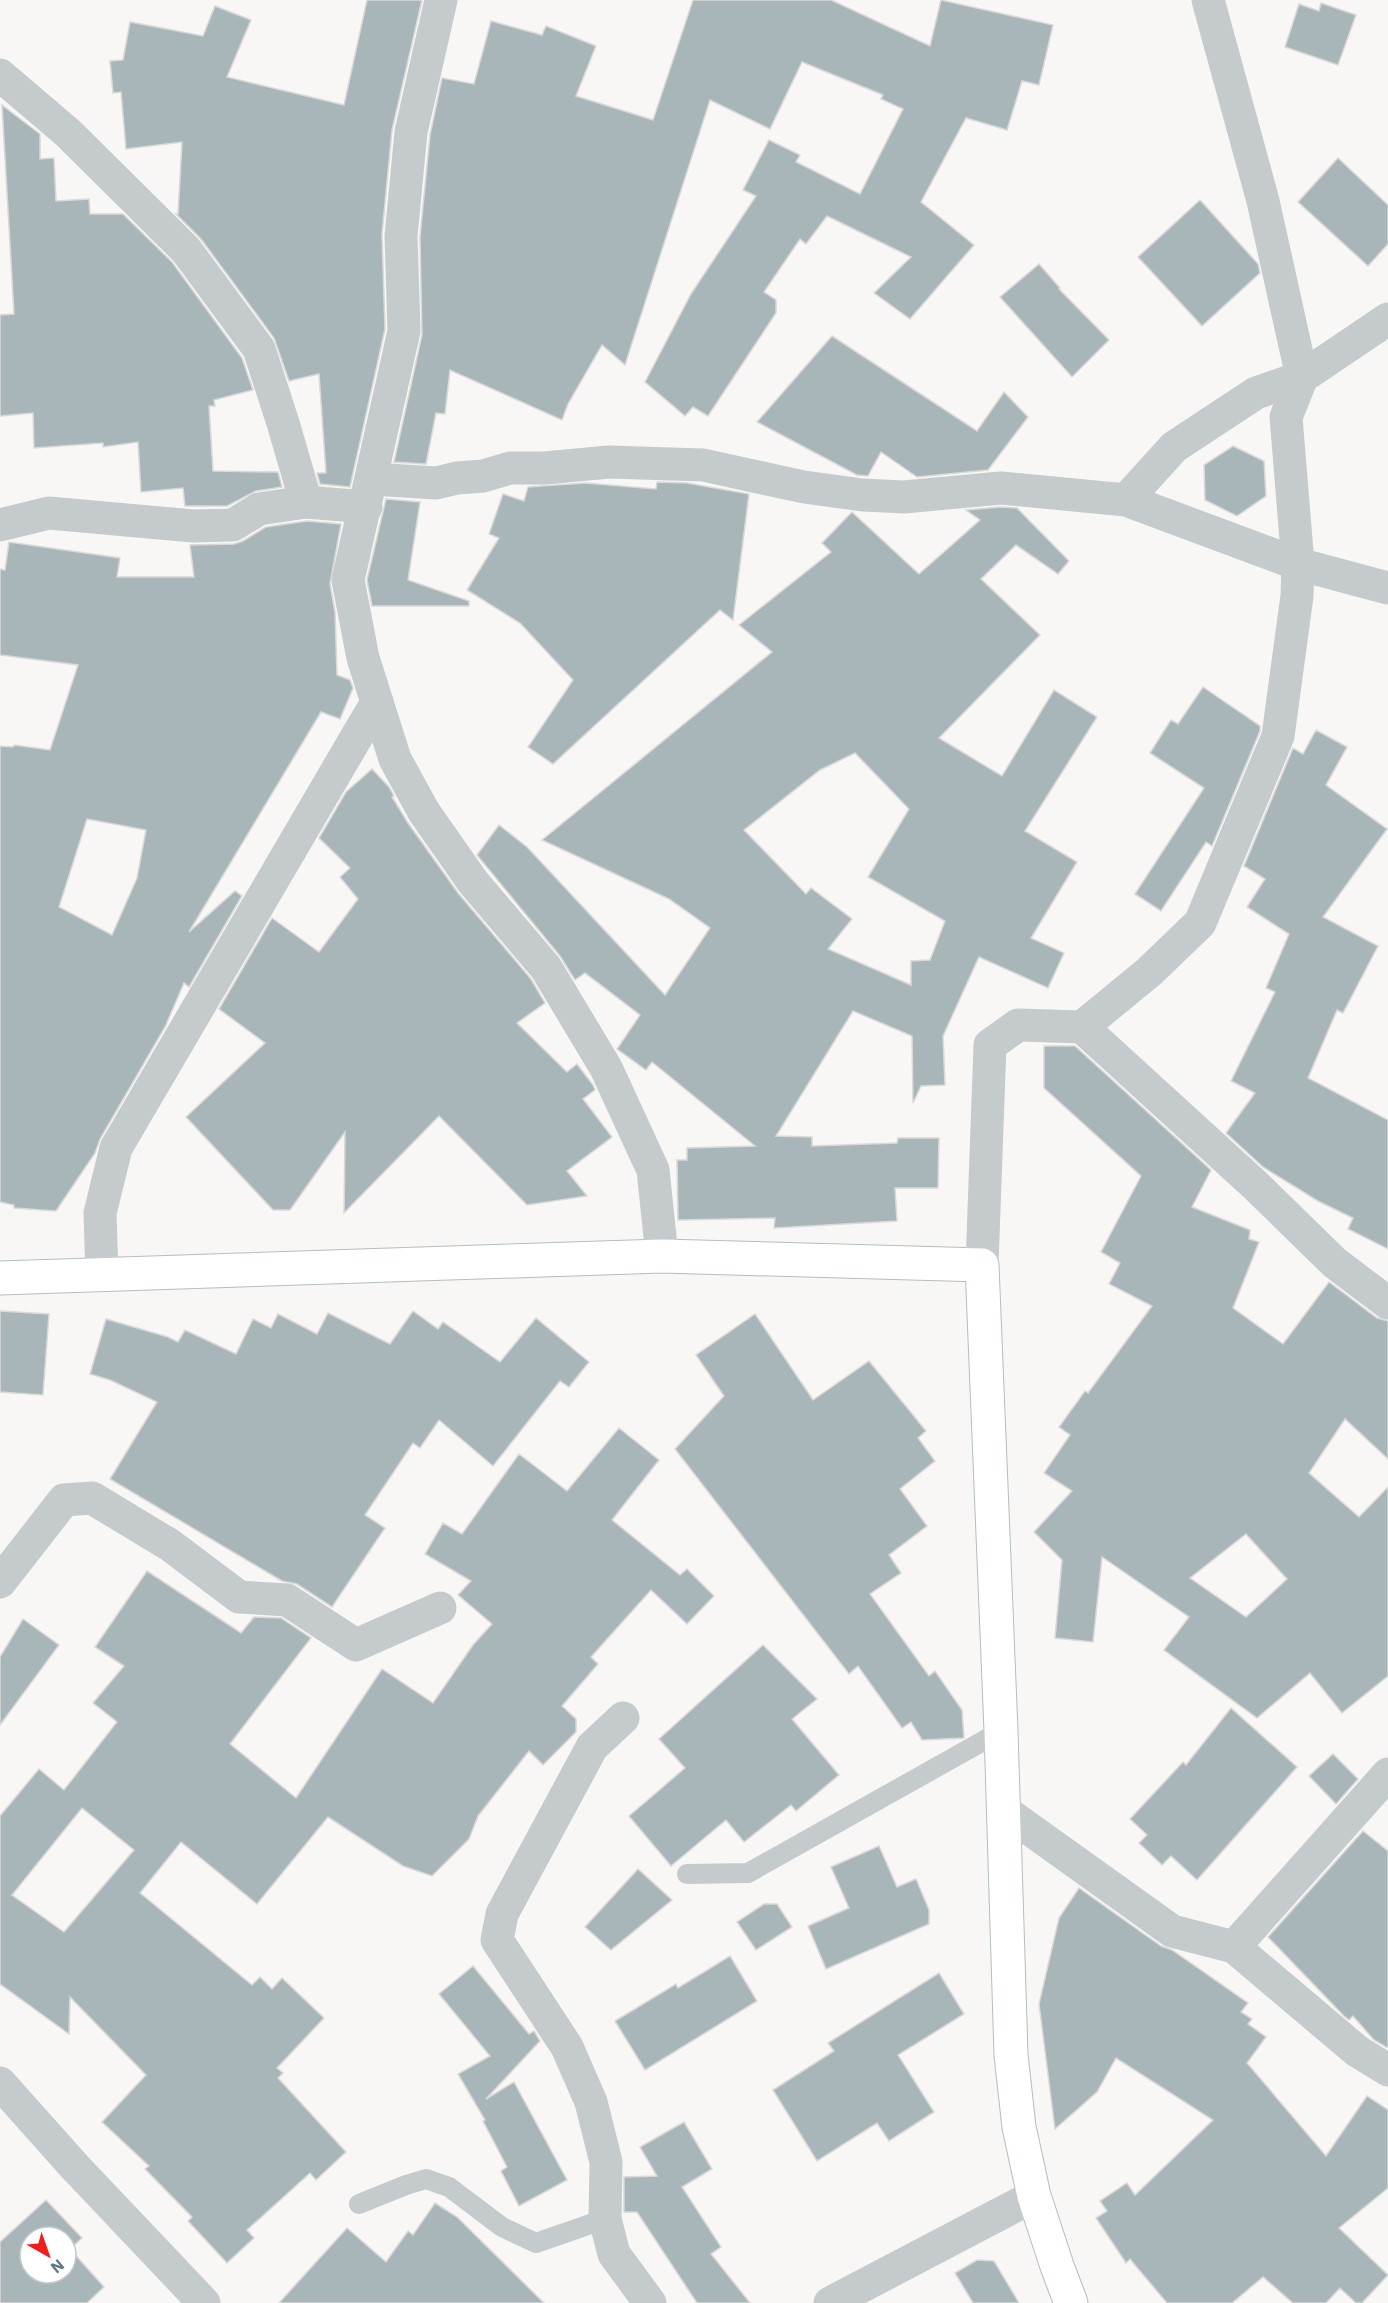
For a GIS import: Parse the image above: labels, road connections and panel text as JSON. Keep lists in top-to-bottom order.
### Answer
{
  "north": "bottom right"
}
